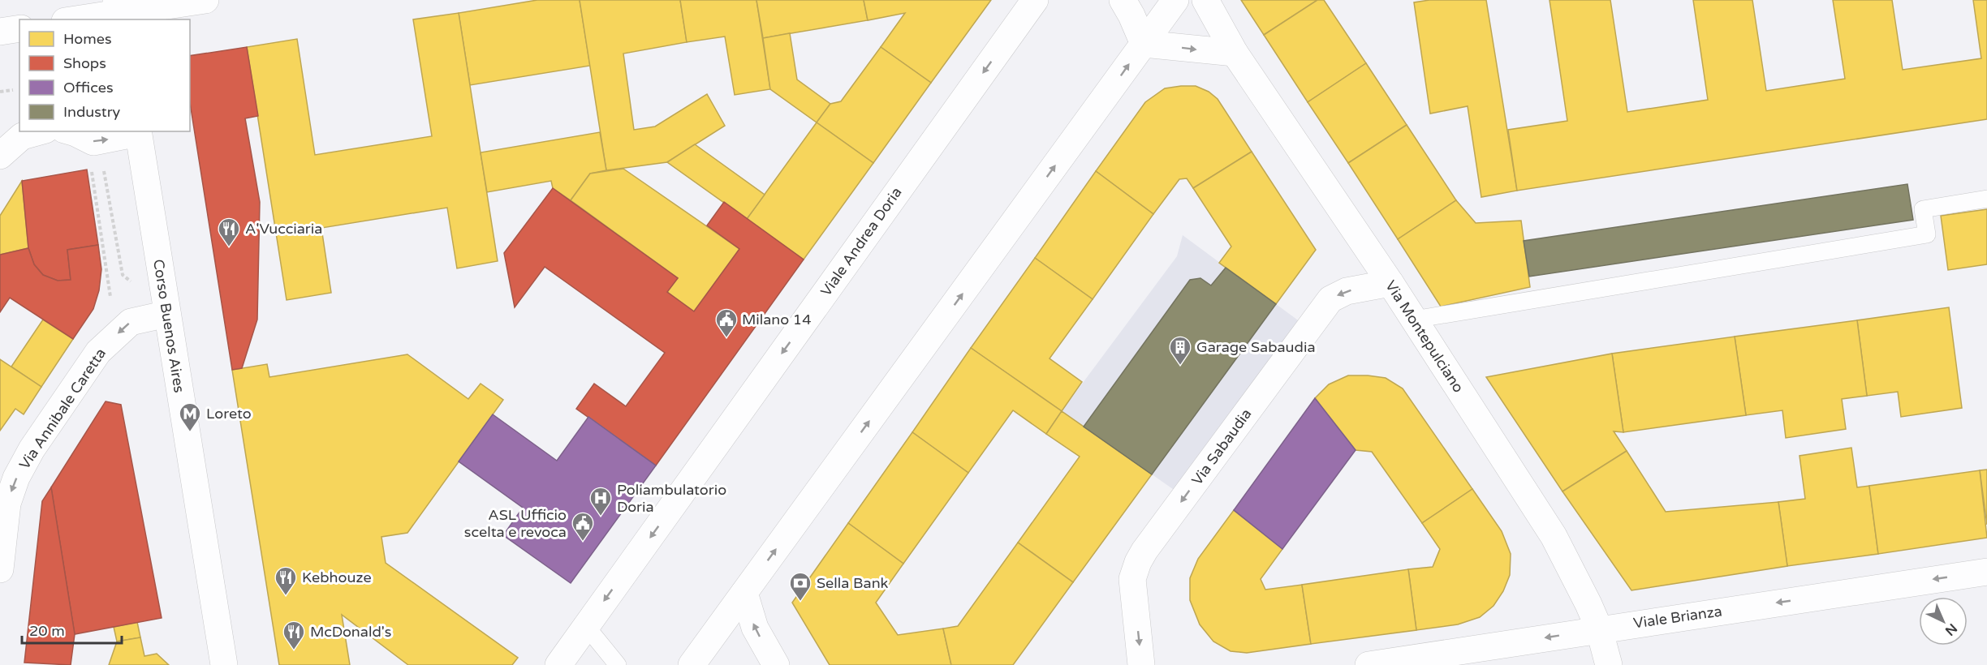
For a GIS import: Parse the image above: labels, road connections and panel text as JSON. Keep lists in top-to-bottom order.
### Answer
{
  "streets": {
    "street": [
      "Viale Andrea Doria",
      "Corso Buenos Aires",
      "Via Montepulciano",
      "Via Annibale Caretta",
      "Via Sabaudia",
      "Viale Brianza"
    ]
  },
  "crossings": [
    ["Corso Buenos Aires", "Via Annibale Caretta"],
    ["Via Montepulciano", "Via Sabaudia"],
    ["Via Montepulciano", "Viale Brianza"]
  ],
  "one_way": ["Via Annibale Caretta", "Via Sabaudia", "Viale Brianza"],
  "places": {
    "restaurant": ["A'Vucciaria", "Kebhouze", "McDonald's"],
    "public building": ["Milano 14", "ASL Ufficio scelta e revoca"],
    "building": ["Garage Sabaudia"],
    "metro station": ["Loreto"],
    "hospital": ["Poliambulatorio Doria"],
    "bank": ["Sella Bank"]
  },
  "legend": [
    "Homes",
    "Shops",
    "Offices",
    "Industry"
  ],
  "scale_bar": "20 m",
  "north": "bottom right"
}
